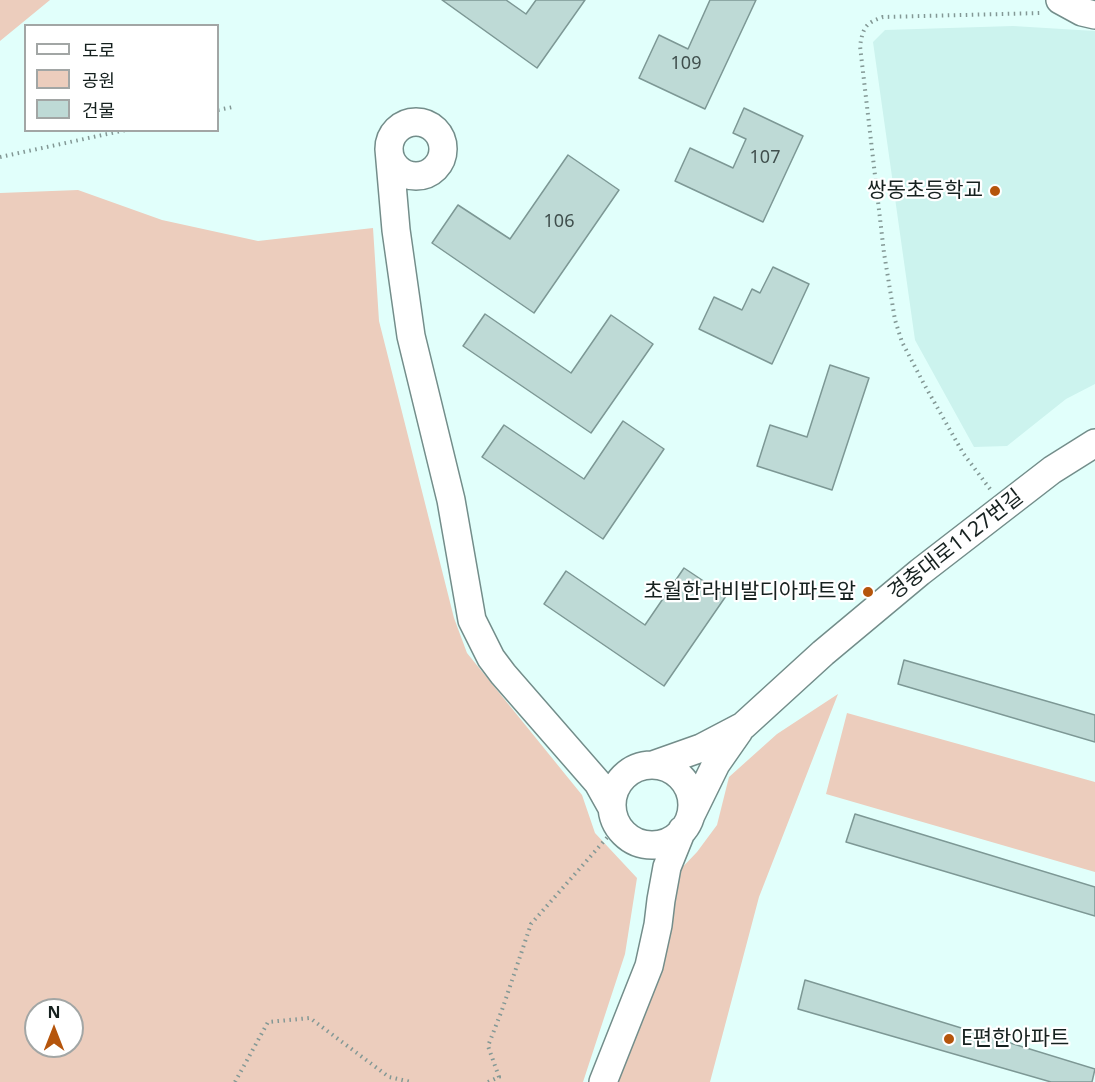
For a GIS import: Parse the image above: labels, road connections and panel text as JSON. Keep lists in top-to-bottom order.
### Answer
{
  "streets": {
    "street": ["경충대로1127번길"]
  },
  "places": ["쌍동초등학교", "초월한라비발디아파트앞", "E편한아파트"],
  "house_numbers": ["109", "107", "106"],
  "legend": ["도로", "공원", "건물"],
  "north": "top"
}
